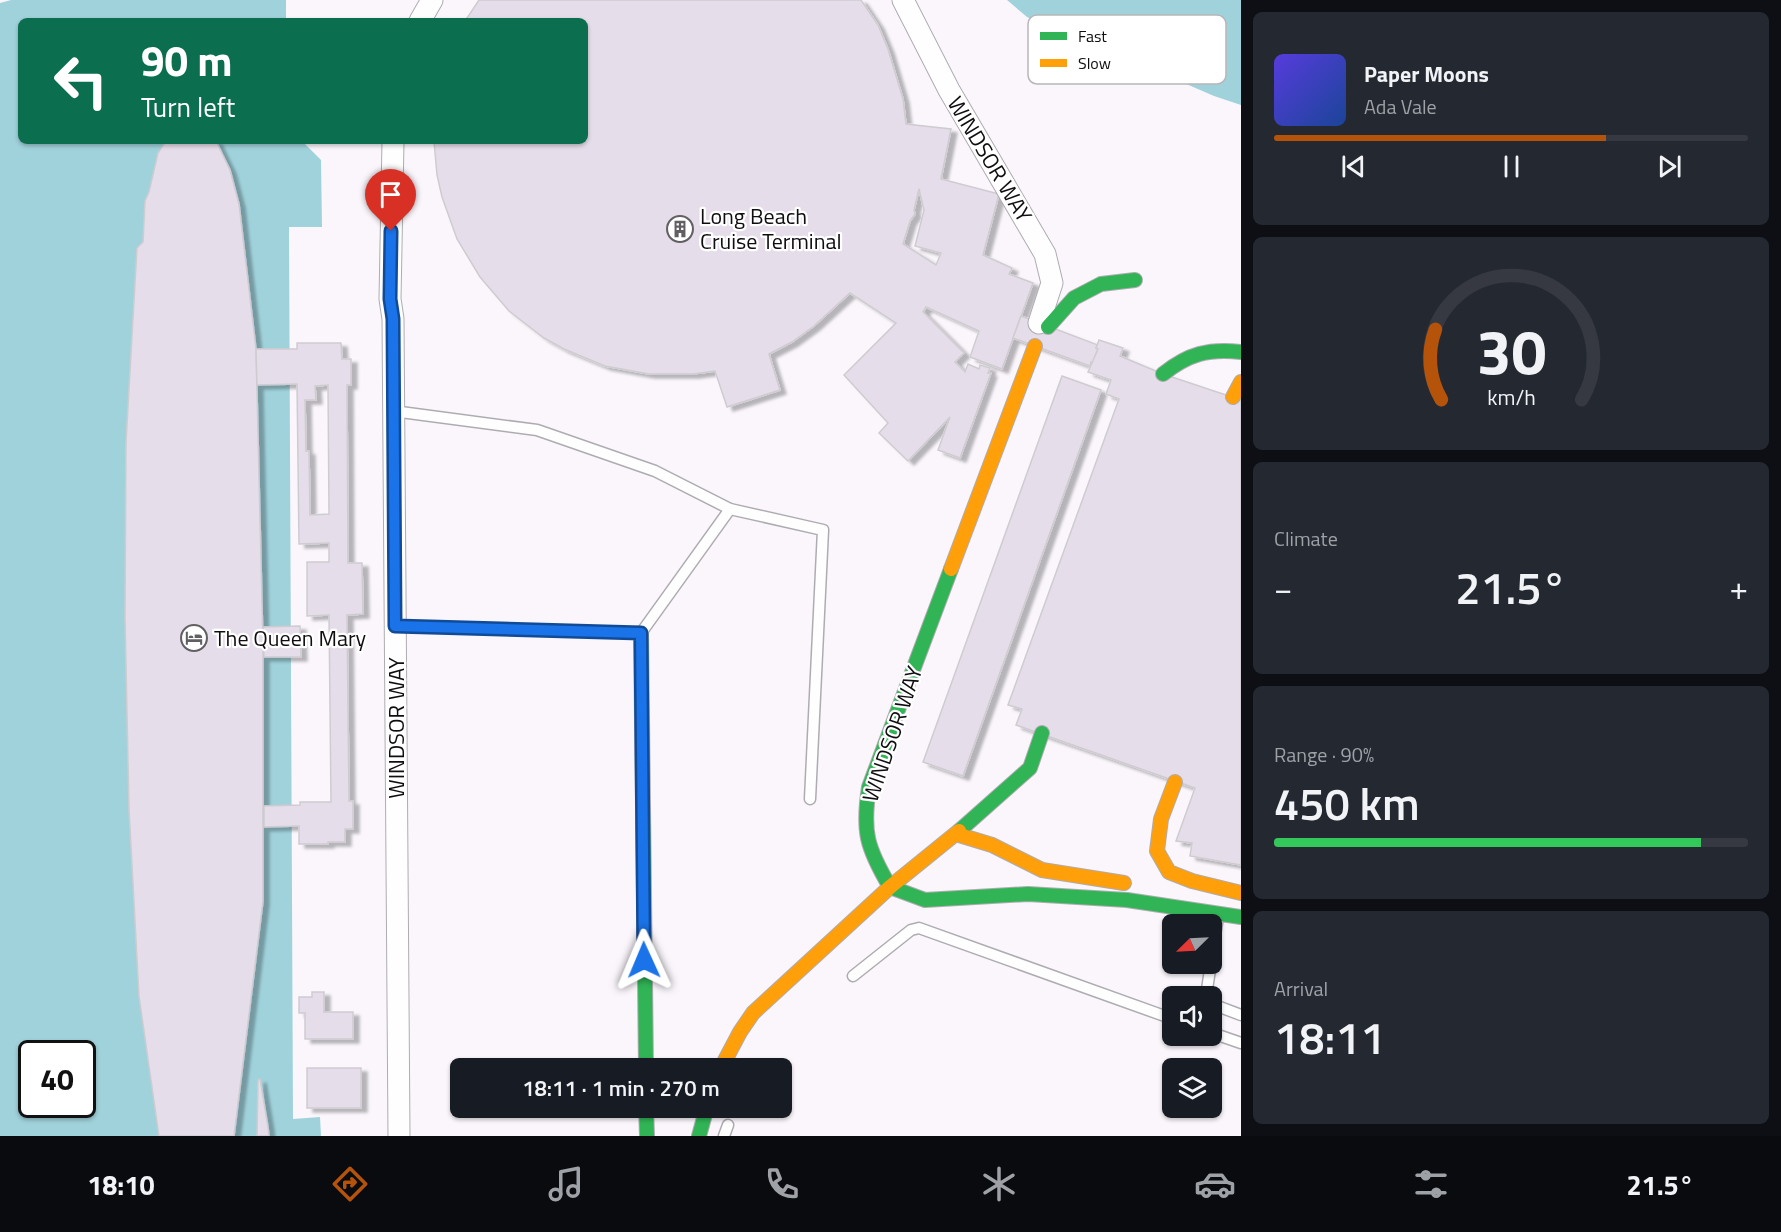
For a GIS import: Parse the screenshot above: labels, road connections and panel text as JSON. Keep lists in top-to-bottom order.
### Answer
{
  "streets": {
    "street": ["WINDSOR WAY"]
  },
  "places": {
    "building": ["Long Beach Cruise Terminal"],
    "hotel": ["The Queen Mary"]
  },
  "legend": ["Fast", "Slow"],
  "north": "bottom left",
  "page": {
    "turn": ["90 m", "Turn left"],
    "song": ["Paper Moons", "Ada Vale"],
    "tile": [
      "Climate",
      ["Range · 90%", "450 km"],
      ["Arrival", "18:11"]
    ],
    "heat": ["−", "21.5°", "+"],
    "limit": "40",
    "trip": "18:11 · 1 min · 270 m",
    "tabs": ["18:10", "21.5°"],
    "gauge": ["30", "km/h"]
  }
}
